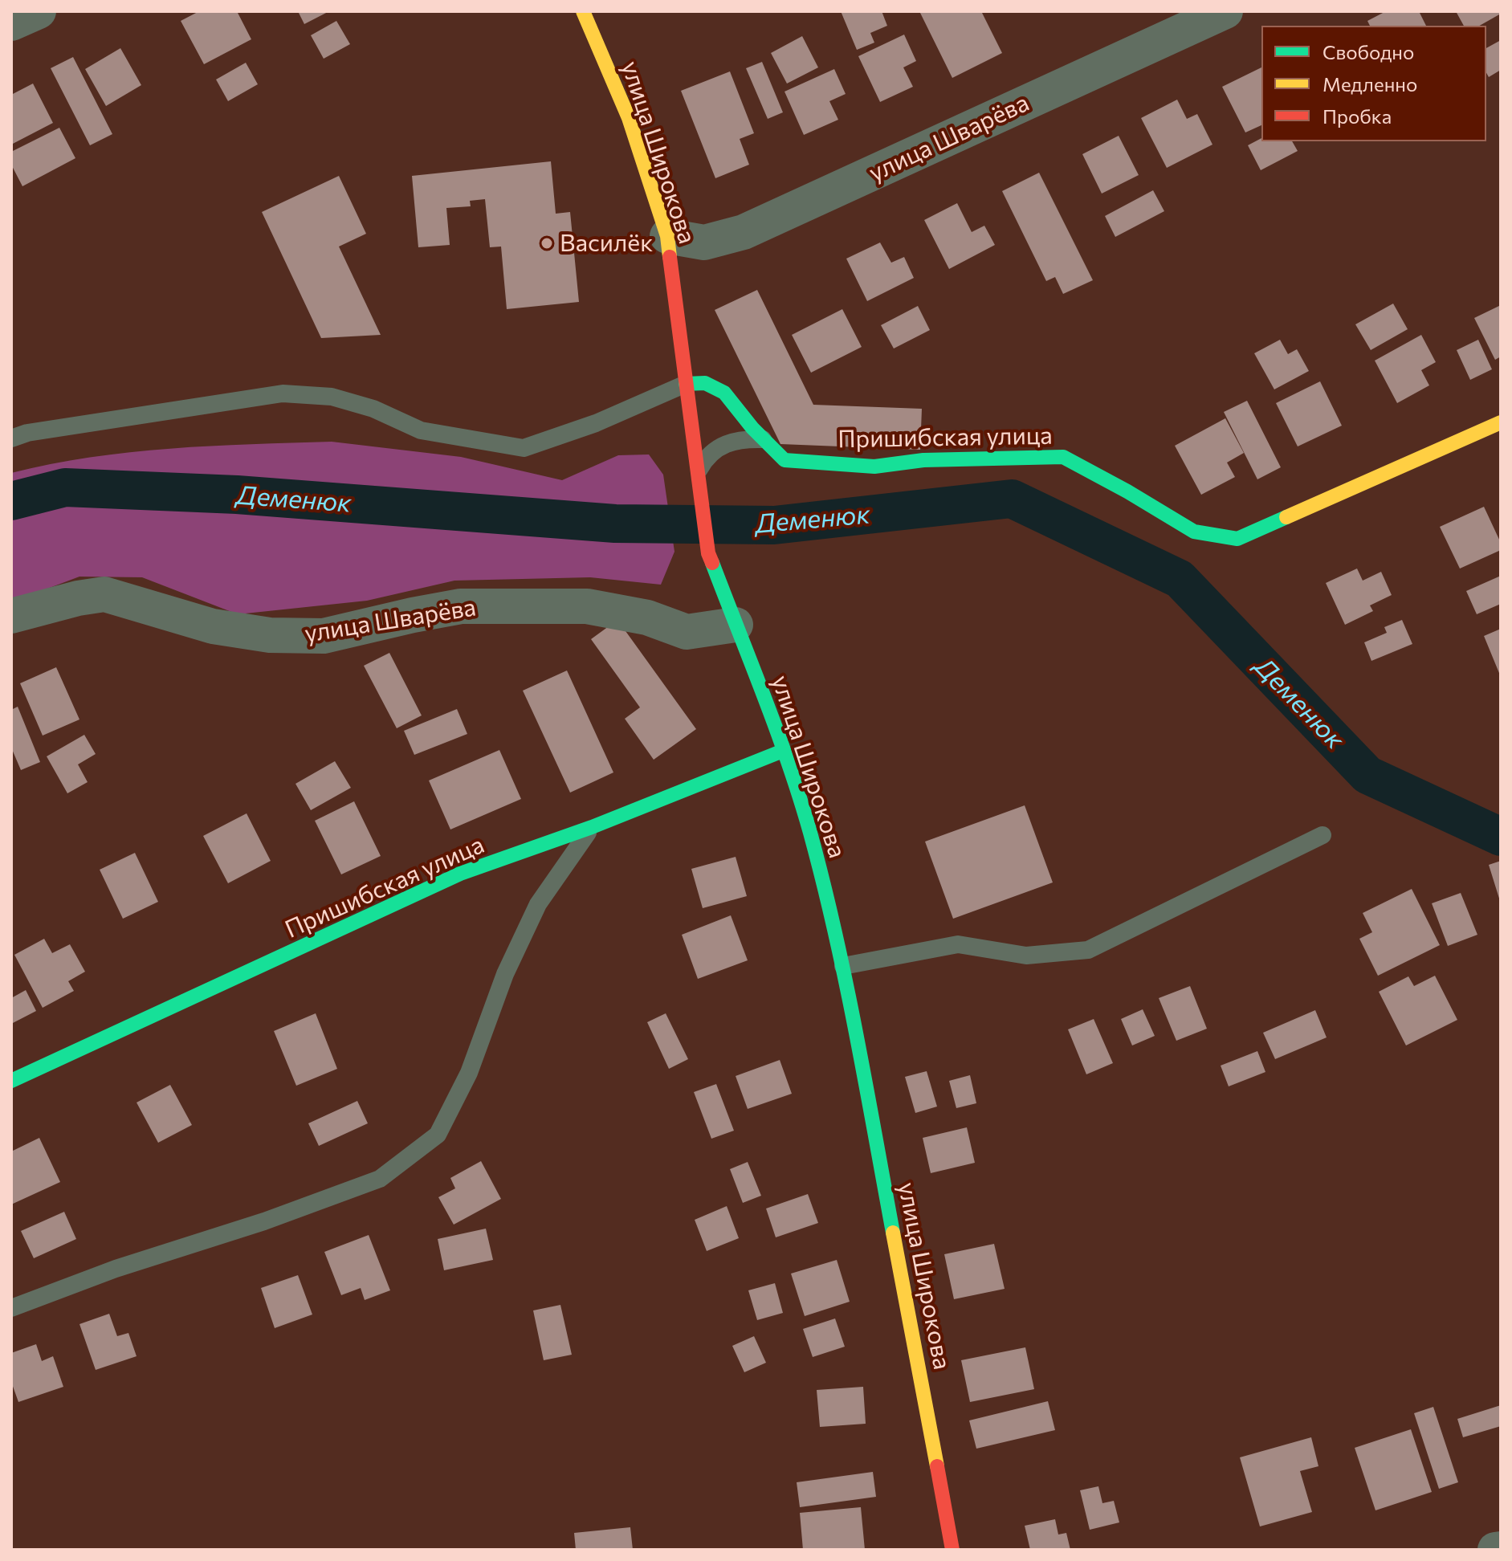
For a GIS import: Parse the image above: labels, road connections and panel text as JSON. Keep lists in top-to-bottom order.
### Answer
{
  "streets": {
    "street": ["улица Шварёва", "улица Широкова", "Пришибская улица"]
  },
  "crossings": [
    ["улица Шварёва", "улица Широкова"],
    ["улица Широкова", "Пришибская улица"]
  ],
  "water": ["Деменюк"],
  "places": ["Василёк"],
  "legend": ["Свободно", "Медленно", "Пробка"]
}
